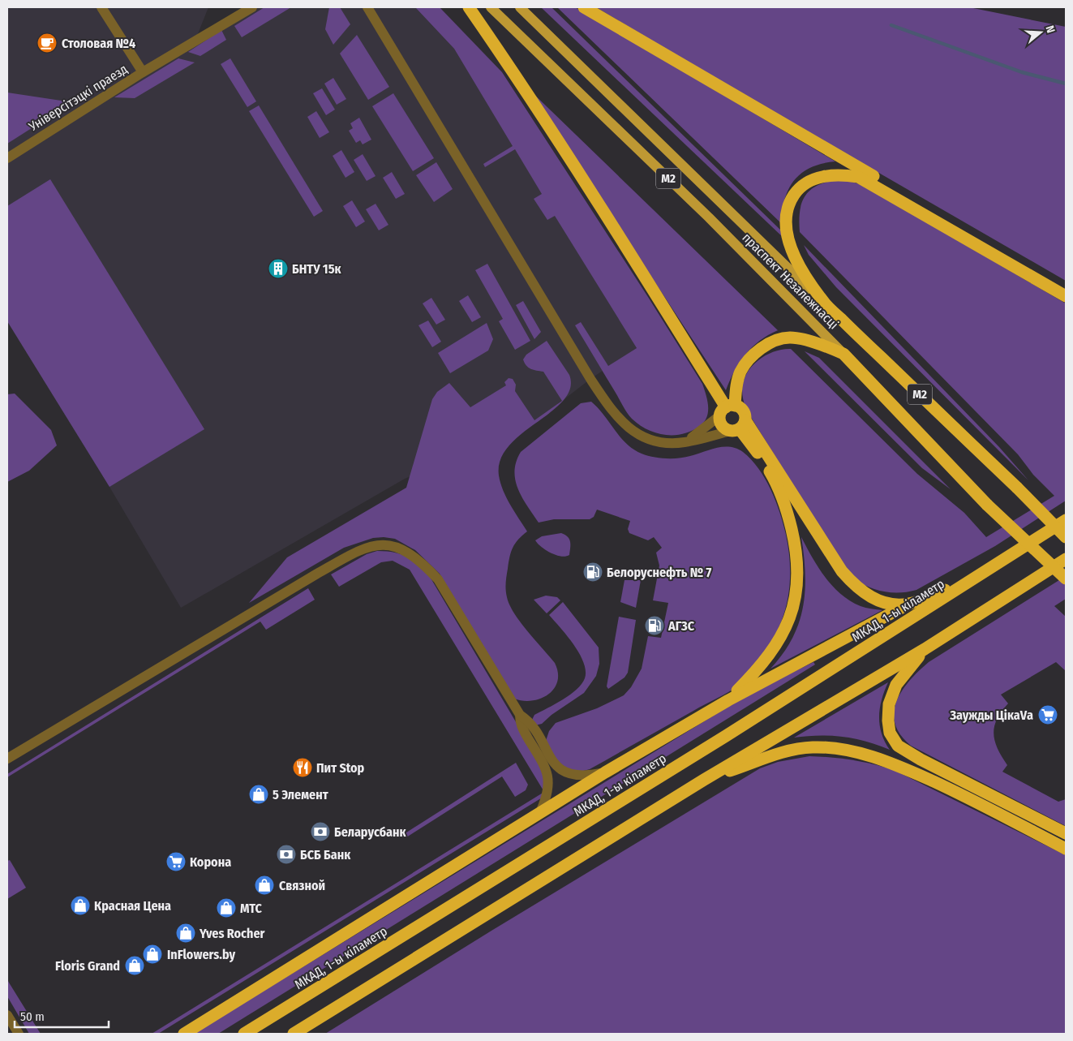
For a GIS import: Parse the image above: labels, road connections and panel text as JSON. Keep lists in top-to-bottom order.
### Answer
{
  "streets": {
    "highway": ["М2", "праспект Незалежнасці", "МКАД, 1-ы кіламетр"],
    "street": ["Універсітэцкі праезд"]
  },
  "places": {
    "cafe": ["Столовая №4"],
    "building": ["БНТУ 15к"],
    "fuel station": ["Белоруснефть № 7", "АГЗС"],
    "supermarket": ["Заужды ЦікаVа", "Корона"],
    "restaurant": ["Пит Stop"],
    "shop": [
      "5 Элемент",
      "Связной",
      "Красная Цена",
      "МТС",
      "Yves Rocher",
      "InFlowers.by",
      "Floris Grand"
    ],
    "bank": ["Беларусбанк", "БСБ Банк"]
  },
  "scale_bar": "50 m",
  "north": "right"
}
